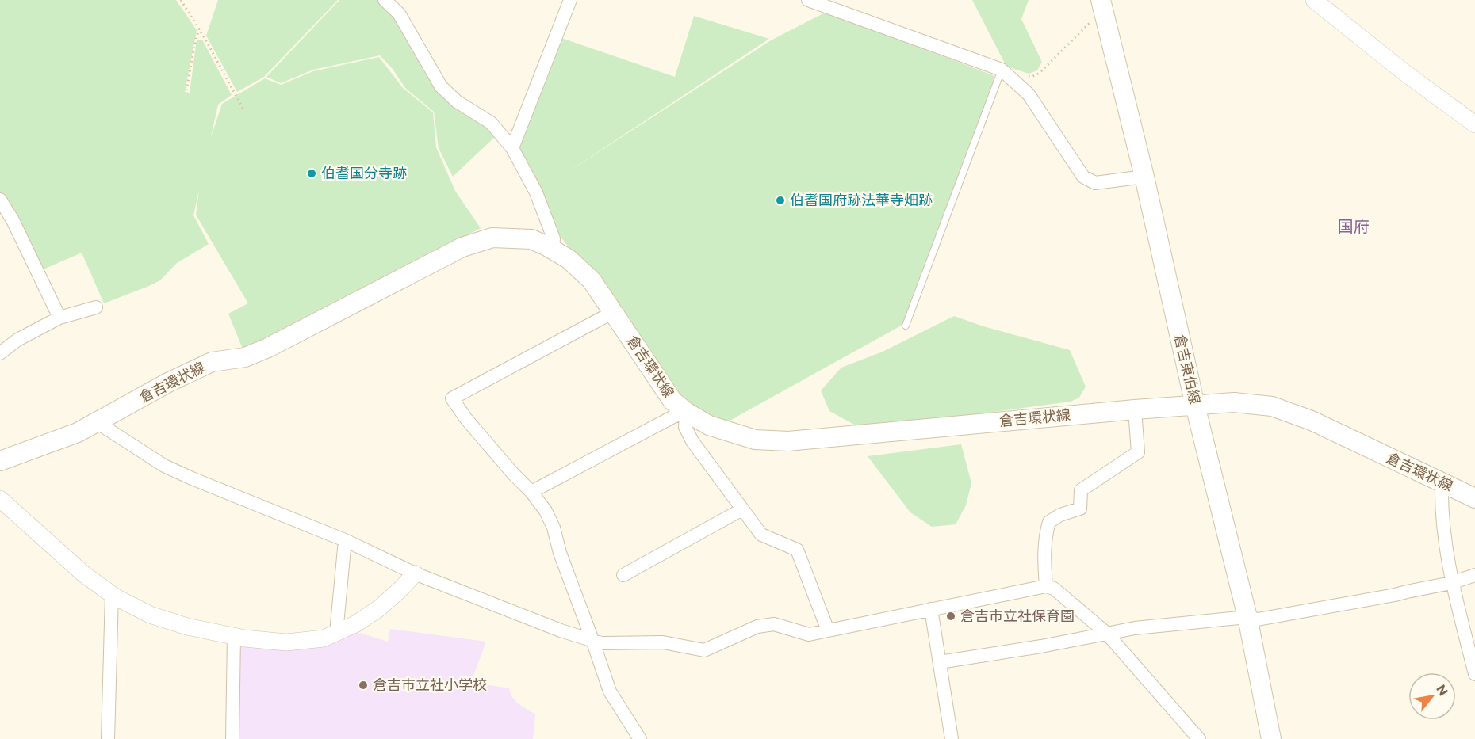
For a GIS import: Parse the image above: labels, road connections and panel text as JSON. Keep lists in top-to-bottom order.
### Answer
{
  "streets": {
    "main road": ["倉吉環状線", "倉吉東伯線"]
  },
  "crossings": [
    ["倉吉環状線", "倉吉東伯線"]
  ],
  "districts": ["国府"],
  "places": [
    "伯耆国分寺跡",
    "伯耆国府跡法華寺畑跡",
    "倉吉市立社保育園",
    "倉吉市立社小学校"
  ],
  "north": "top right"
}
